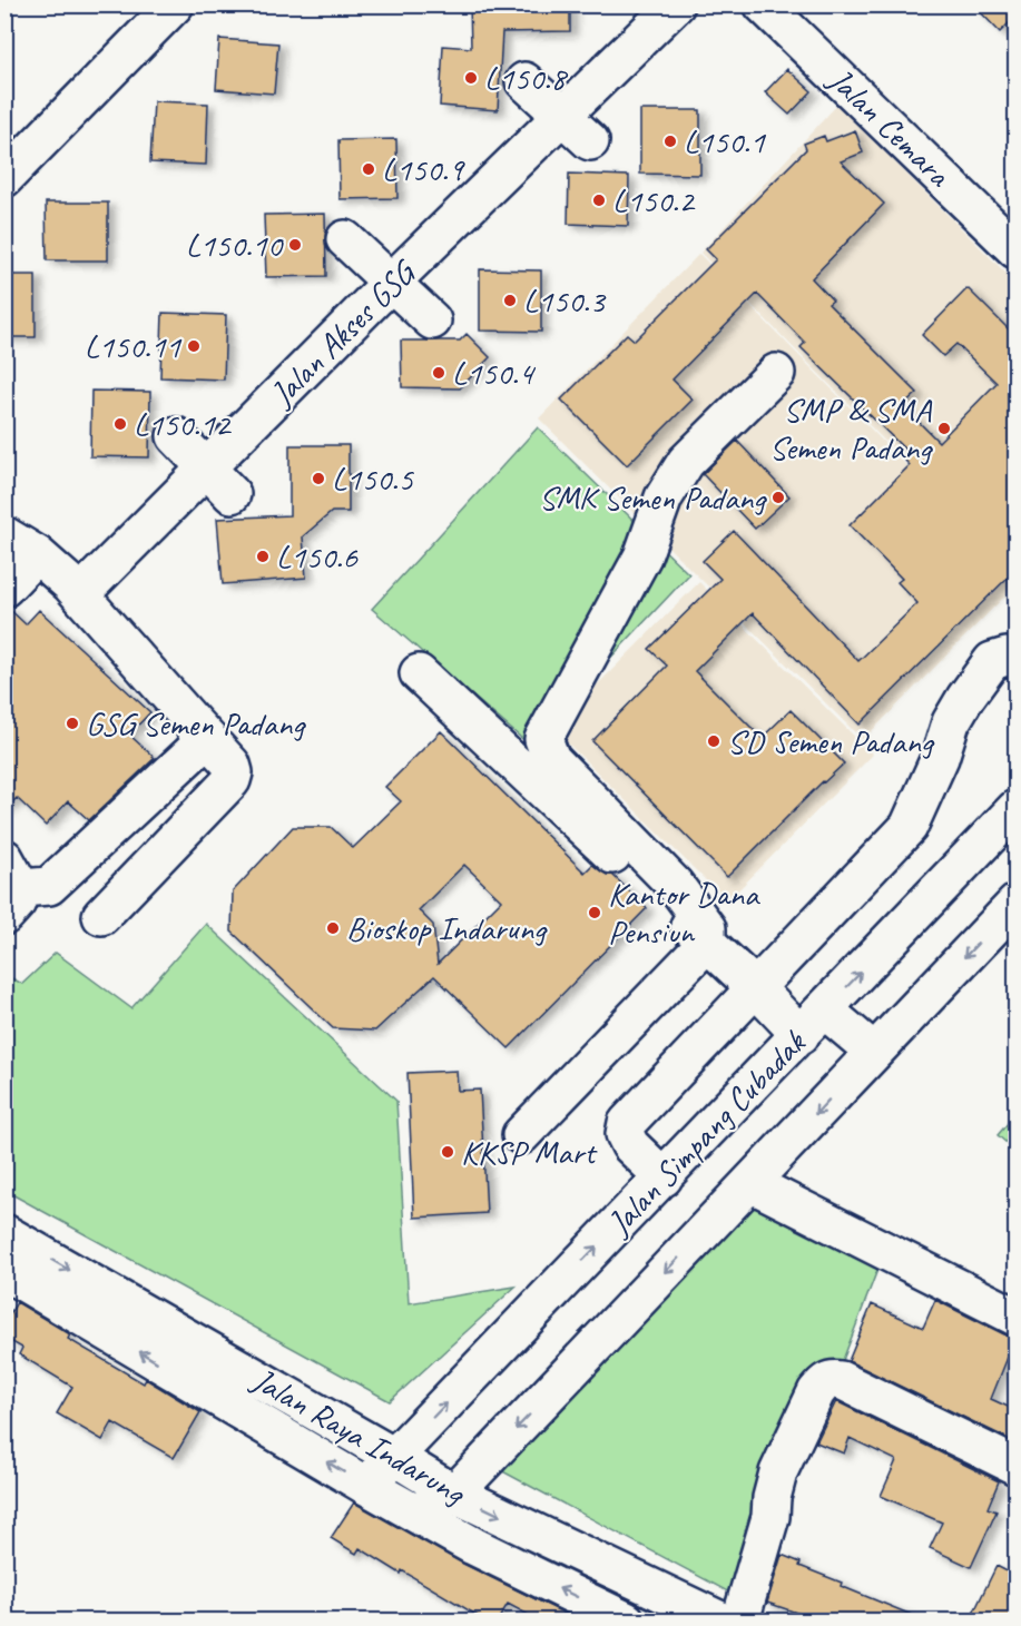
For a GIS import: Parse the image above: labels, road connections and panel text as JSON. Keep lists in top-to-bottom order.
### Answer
{
  "streets": {
    "main road": [
      "Jalan Cemara",
      "Jalan Akses GSG",
      "Jalan Simpang Cubadak",
      "Jalan Raya Indarung"
    ]
  },
  "crossings": [
    ["Jalan Simpang Cubadak", "Jalan Raya Indarung"]
  ],
  "places": [
    "L150.8",
    "L150.1",
    "L150.9",
    "L150.2",
    "L150.10",
    "L150.3",
    "L150.11",
    "L150.4",
    "L150.12",
    "SMP & SMA Semen Padang",
    "L150.5",
    "SMK Semen Padang",
    "L150.6",
    "GSG Semen Padang",
    "SD Semen Padang",
    "Kantor Dana Pensiun",
    "Bioskop Indarung",
    "KKSP Mart"
  ]
}
